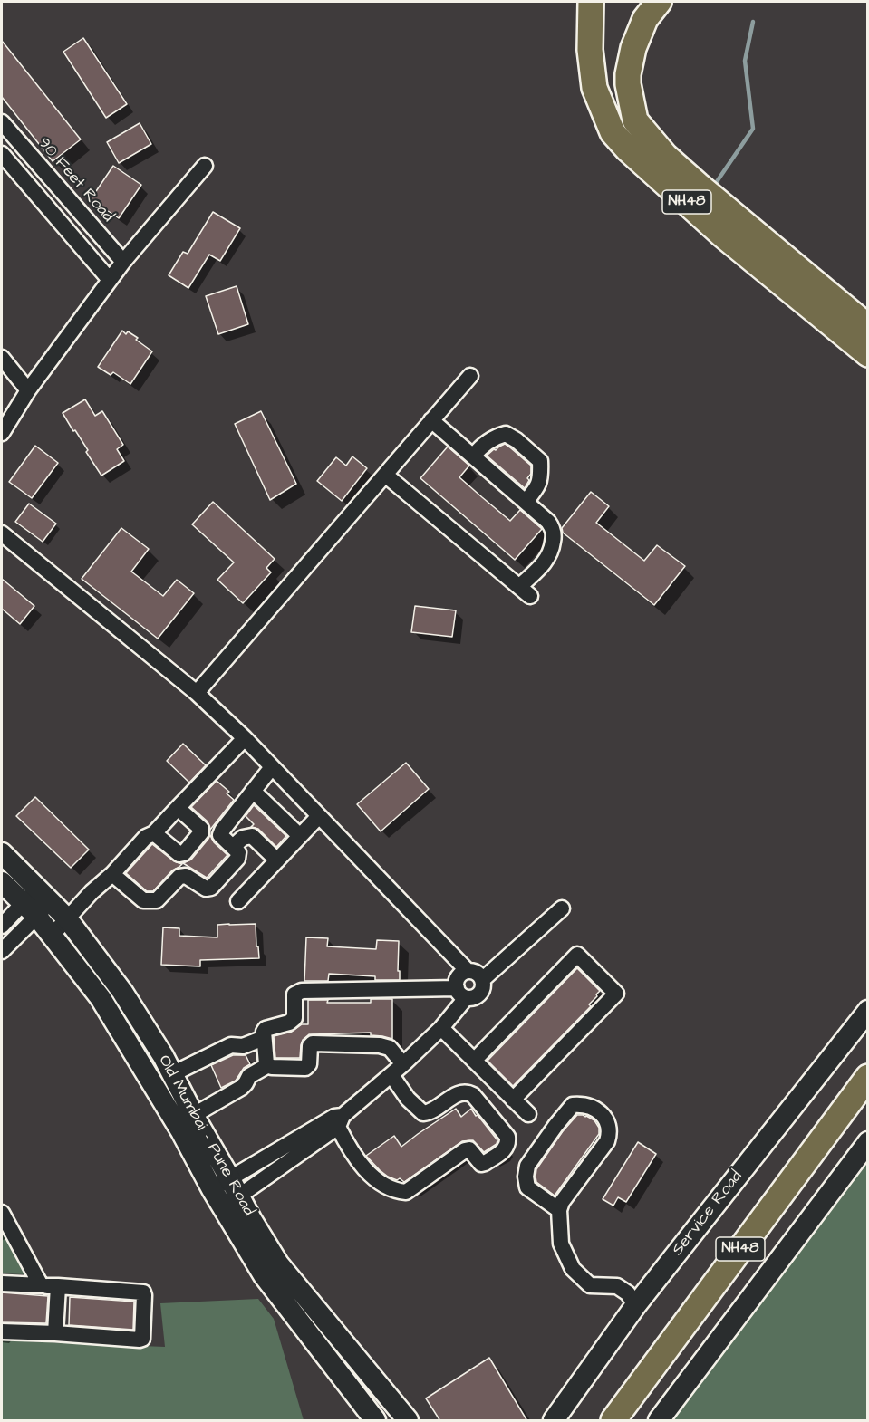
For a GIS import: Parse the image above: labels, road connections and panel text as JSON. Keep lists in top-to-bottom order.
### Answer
{
  "streets": {
    "highway": ["NH48"],
    "main road": ["Old Mumbai - Pune Road", "Service Road"],
    "street": ["90 Feet Road"]
  }
}
